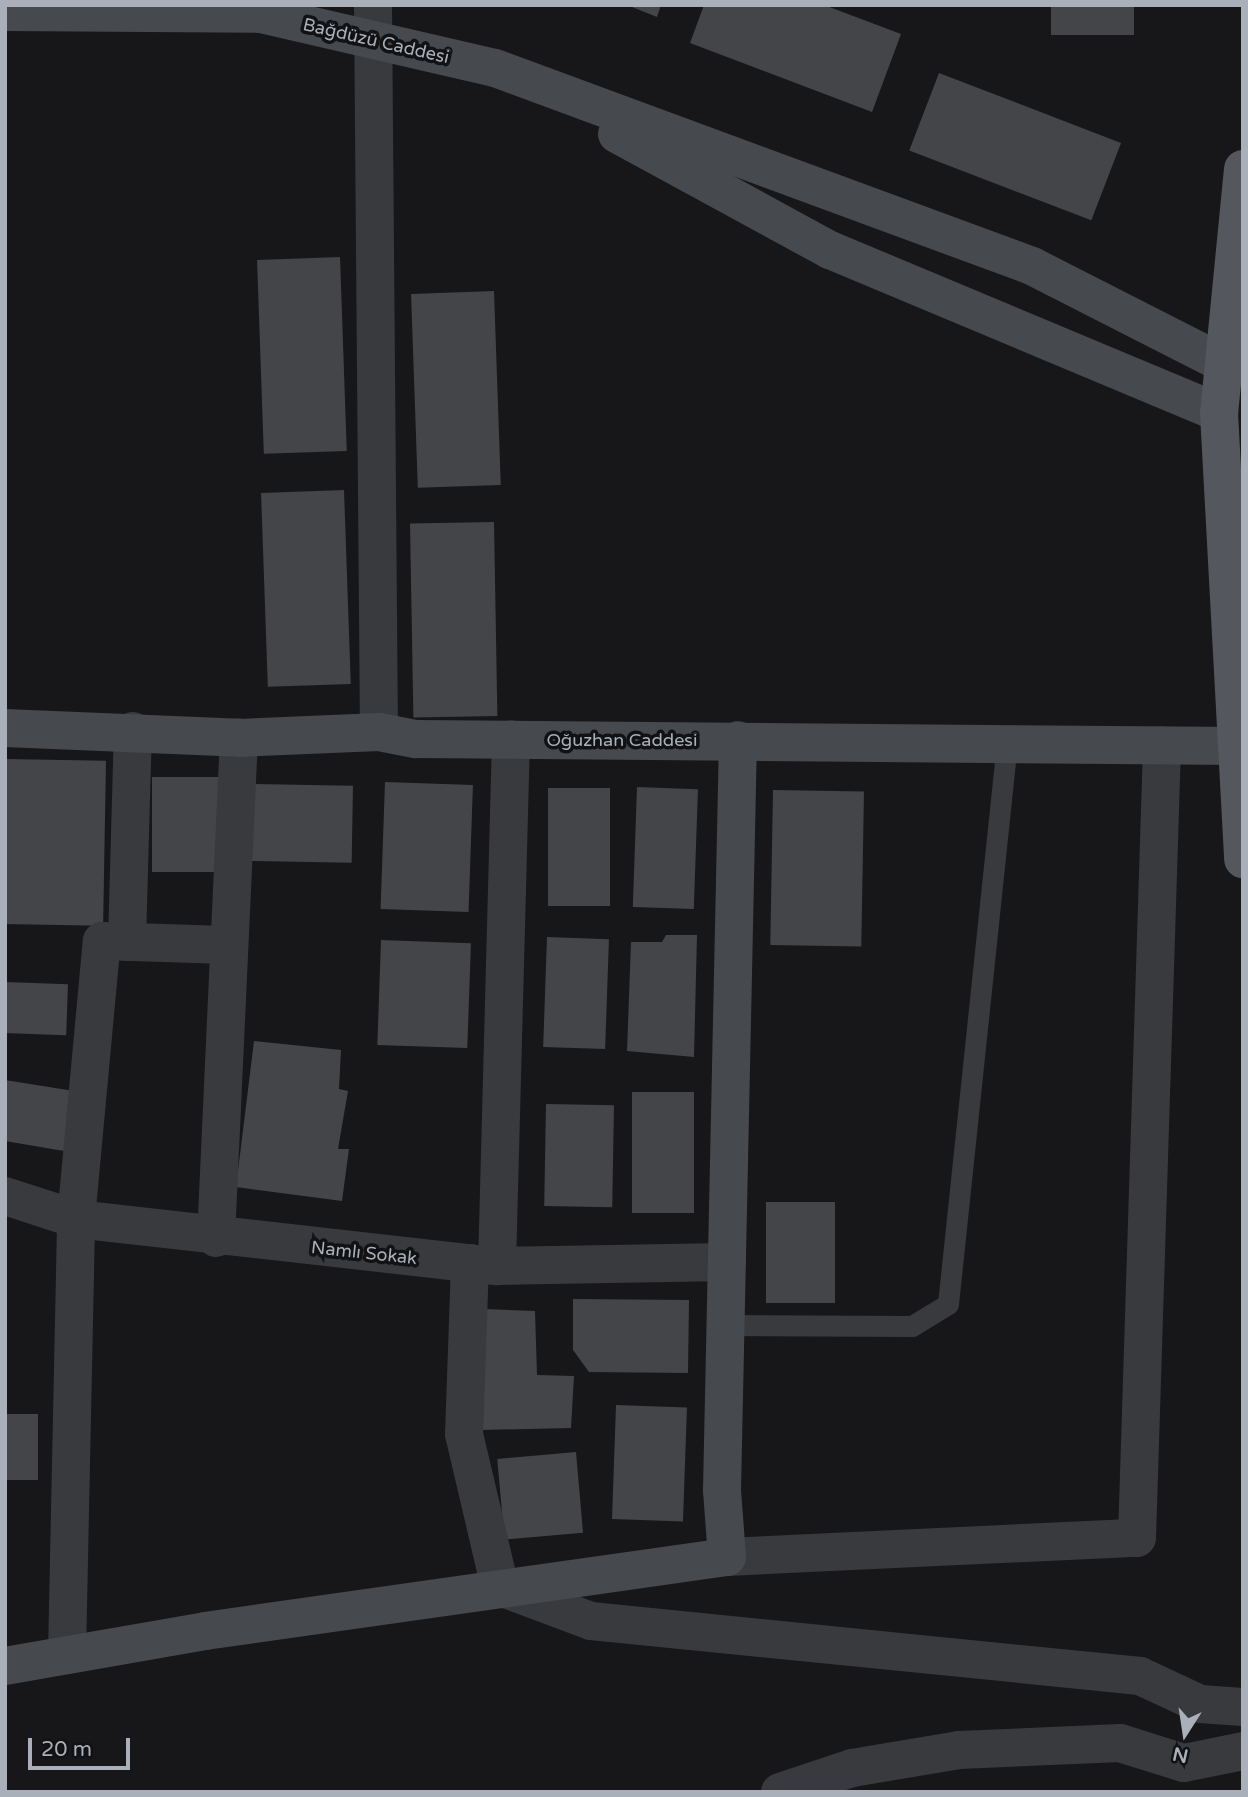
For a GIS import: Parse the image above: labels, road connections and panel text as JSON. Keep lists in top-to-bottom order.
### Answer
{
  "streets": {
    "street": ["Bağdüzü Caddesi", "Oğuzhan Caddesi", "Namlı Sokak"]
  },
  "scale_bar": "20 m",
  "north": "bottom"
}
